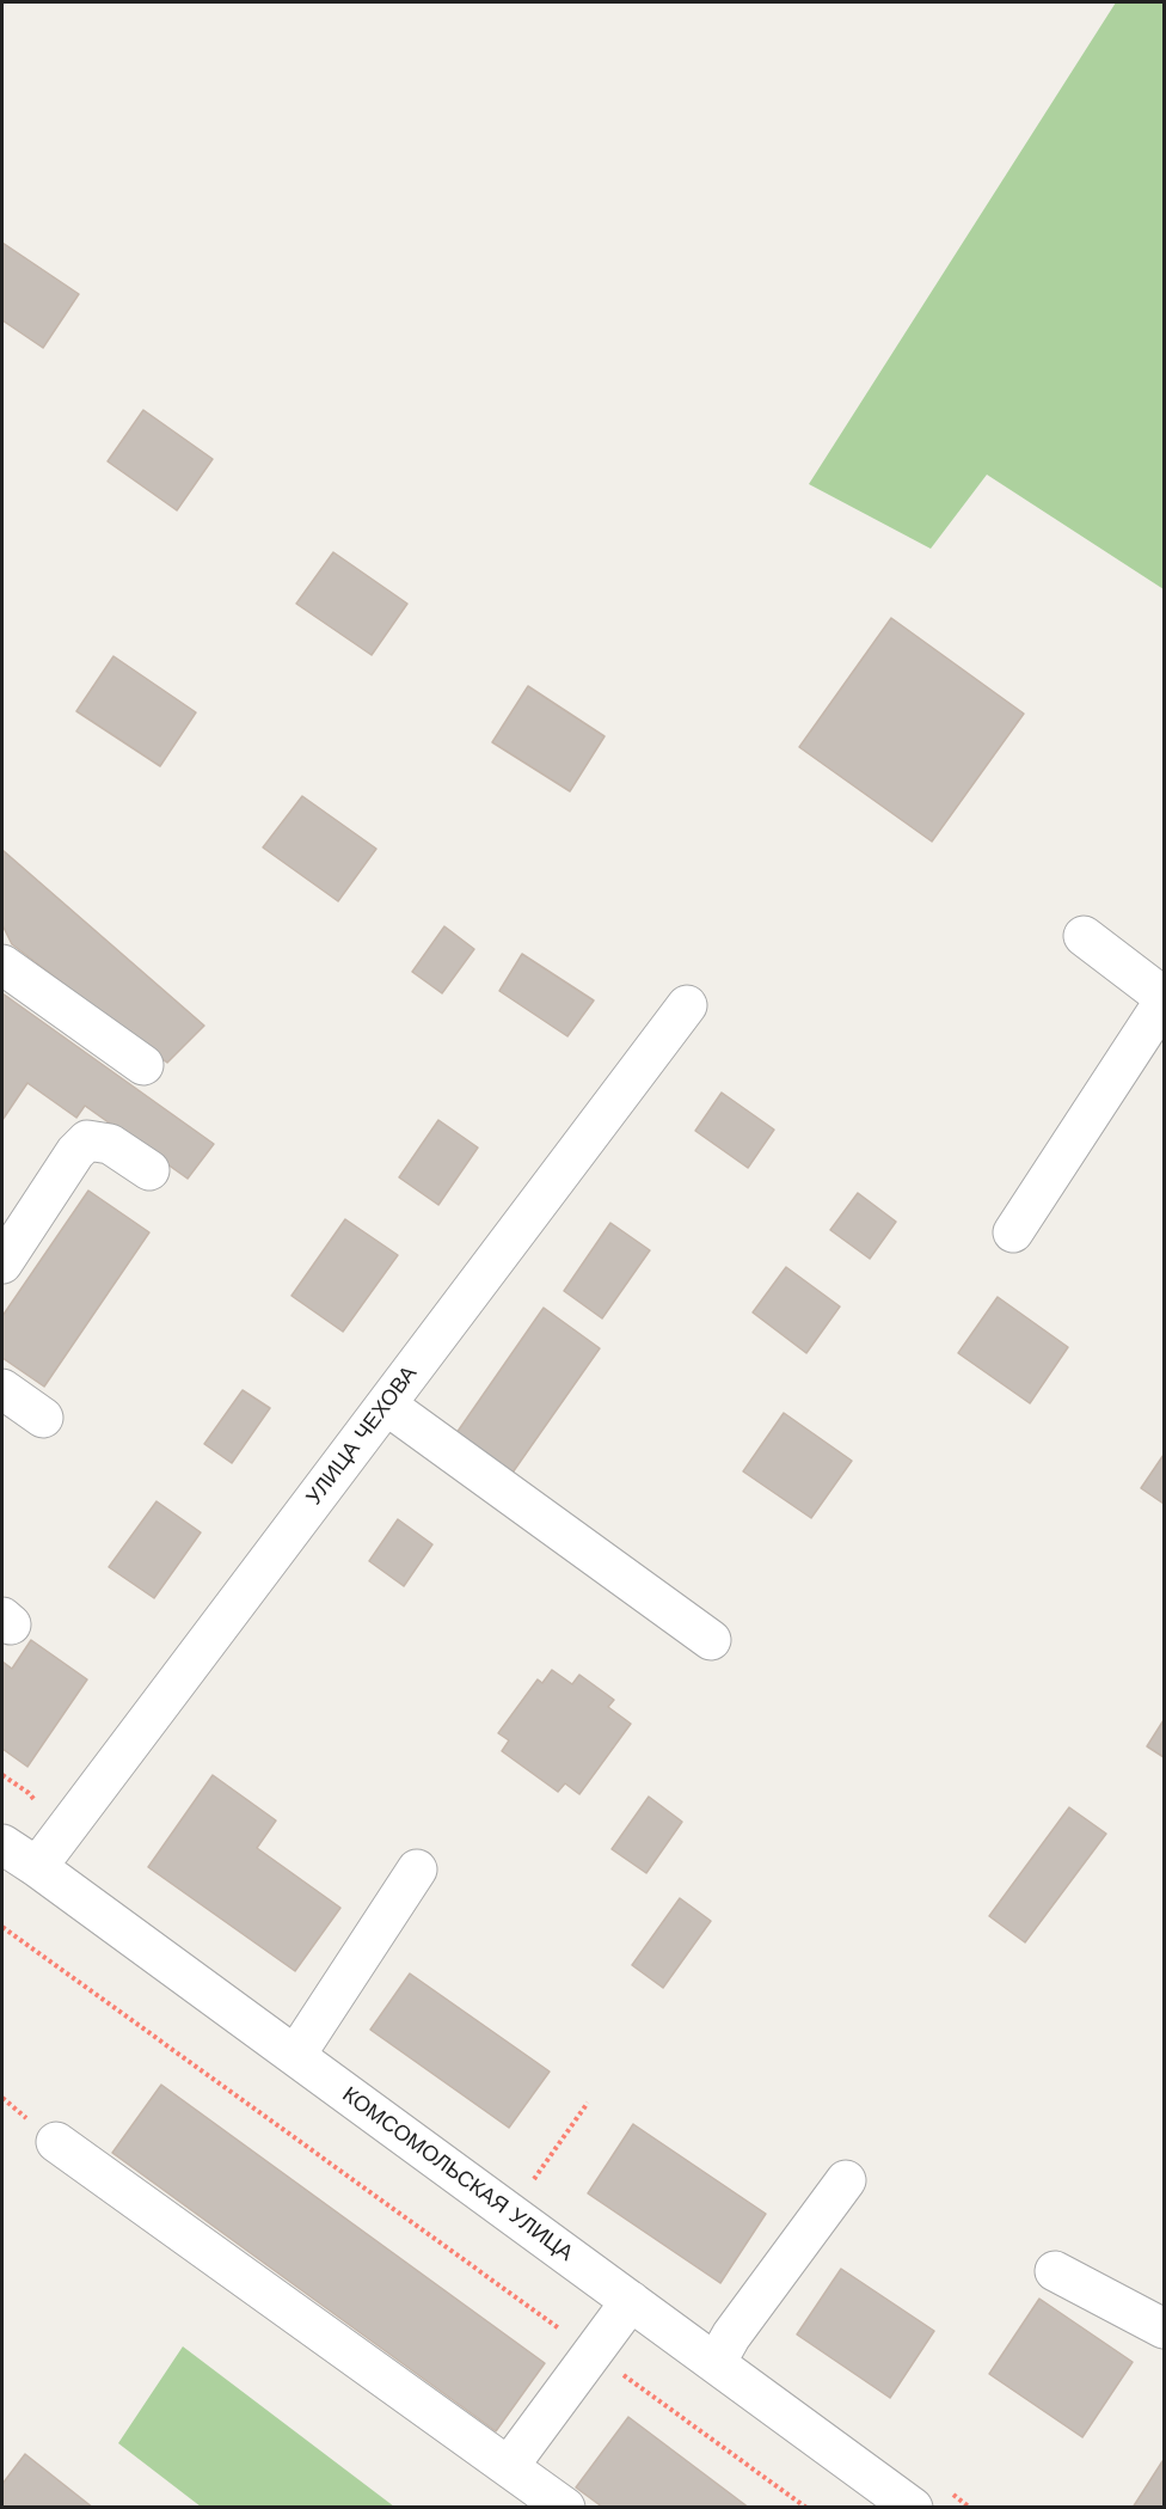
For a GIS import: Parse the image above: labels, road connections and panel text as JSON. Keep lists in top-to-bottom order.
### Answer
{
  "streets": {
    "street": ["УЛИЦА ЧЕХОВА", "КОМСОМОЛЬСКАЯ УЛИЦА"]
  },
  "crossings": [
    ["УЛИЦА ЧЕХОВА", "КОМСОМОЛЬСКАЯ УЛИЦА"]
  ]
}
